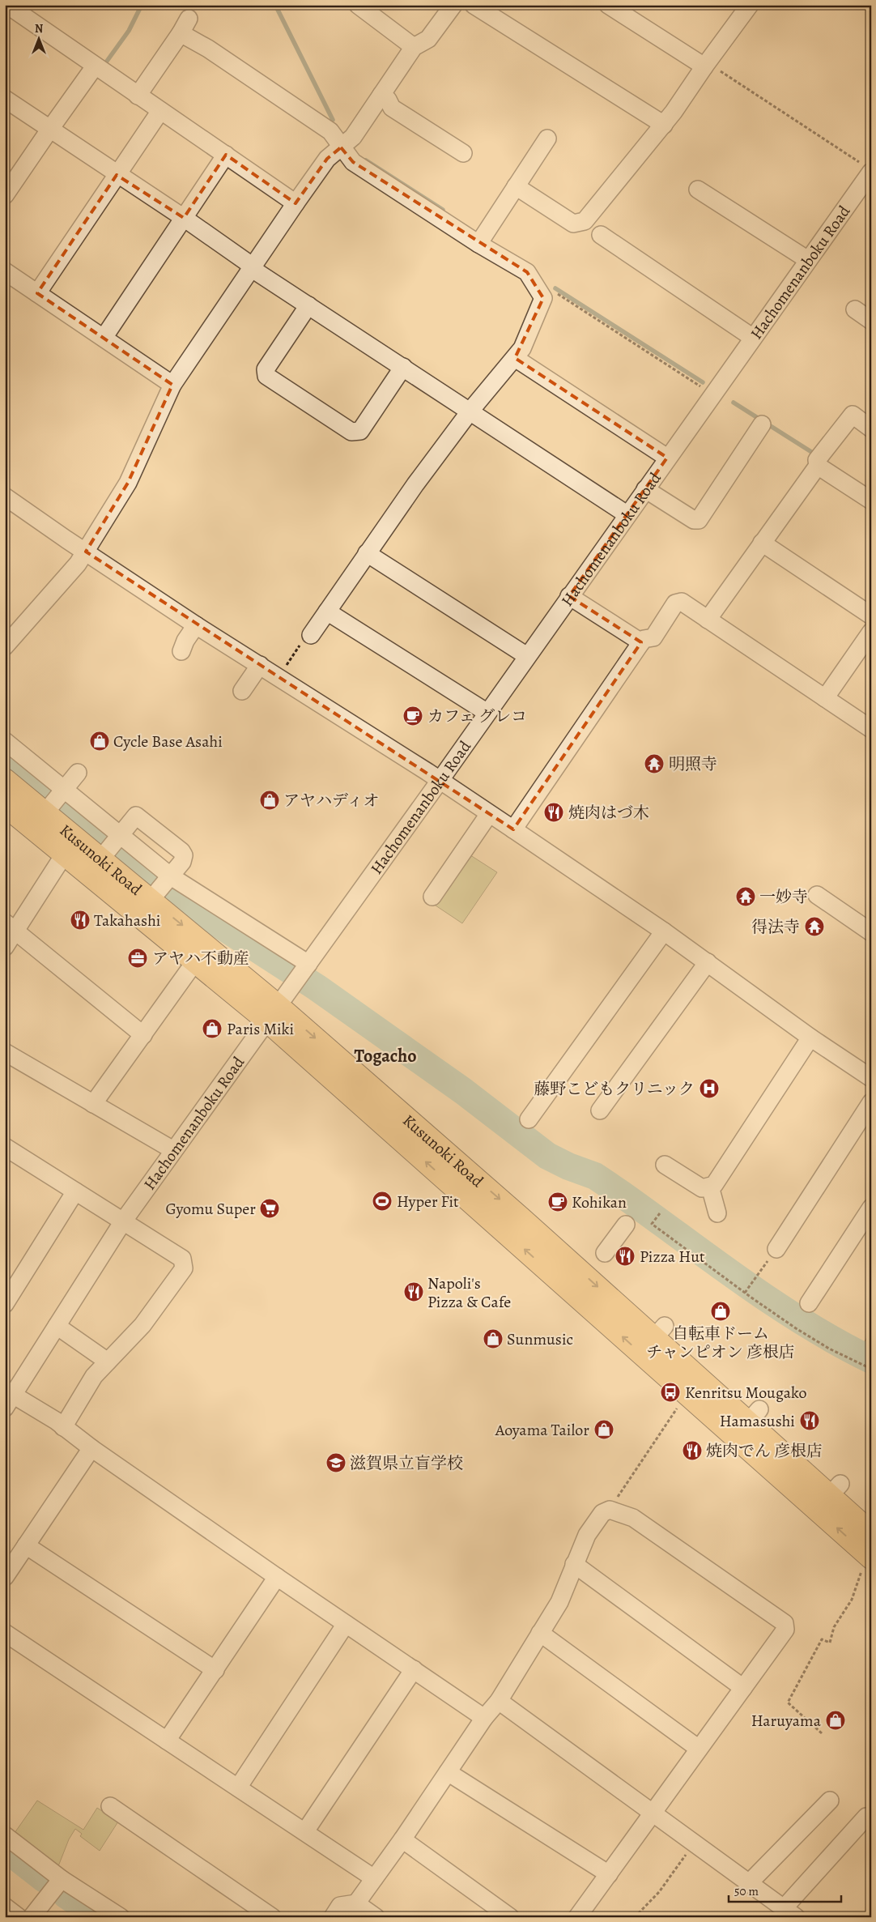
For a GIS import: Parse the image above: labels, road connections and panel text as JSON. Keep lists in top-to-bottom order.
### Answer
{
  "streets": {
    "main road": ["Kusunoki Road"],
    "street": ["Hachomenanboku Road"]
  },
  "crossings": [
    ["Hachomenanboku Road", "Kusunoki Road"]
  ],
  "districts": ["Togacho"],
  "places": {
    "cafe": ["カフェ グレコ", "Kohikan"],
    "shop": [
      "Cycle Base Asahi",
      "アヤハディオ",
      "Paris Miki",
      "自転車ドーム チャンピオン 彦根店",
      "Sunmusic",
      "Aoyama Tailor",
      "Haruyama"
    ],
    "temple": ["明照寺", "一妙寺", "得法寺"],
    "restaurant": [
      "焼肉はづ木",
      "Takahashi",
      "Pizza Hut",
      "Napoli's Pizza & Cafe",
      "Hamasushi",
      "焼肉でん 彦根店"
    ],
    "office": ["アヤハ不動産"],
    "hospital": ["藤野こどもクリニック"],
    "sports": ["Hyper Fit"],
    "supermarket": ["Gyomu Super"],
    "bus stop": ["Kenritsu Mougako"],
    "school or university": ["滋賀県立盲学校"]
  },
  "scale_bar": "50 m",
  "north": "top"
}
